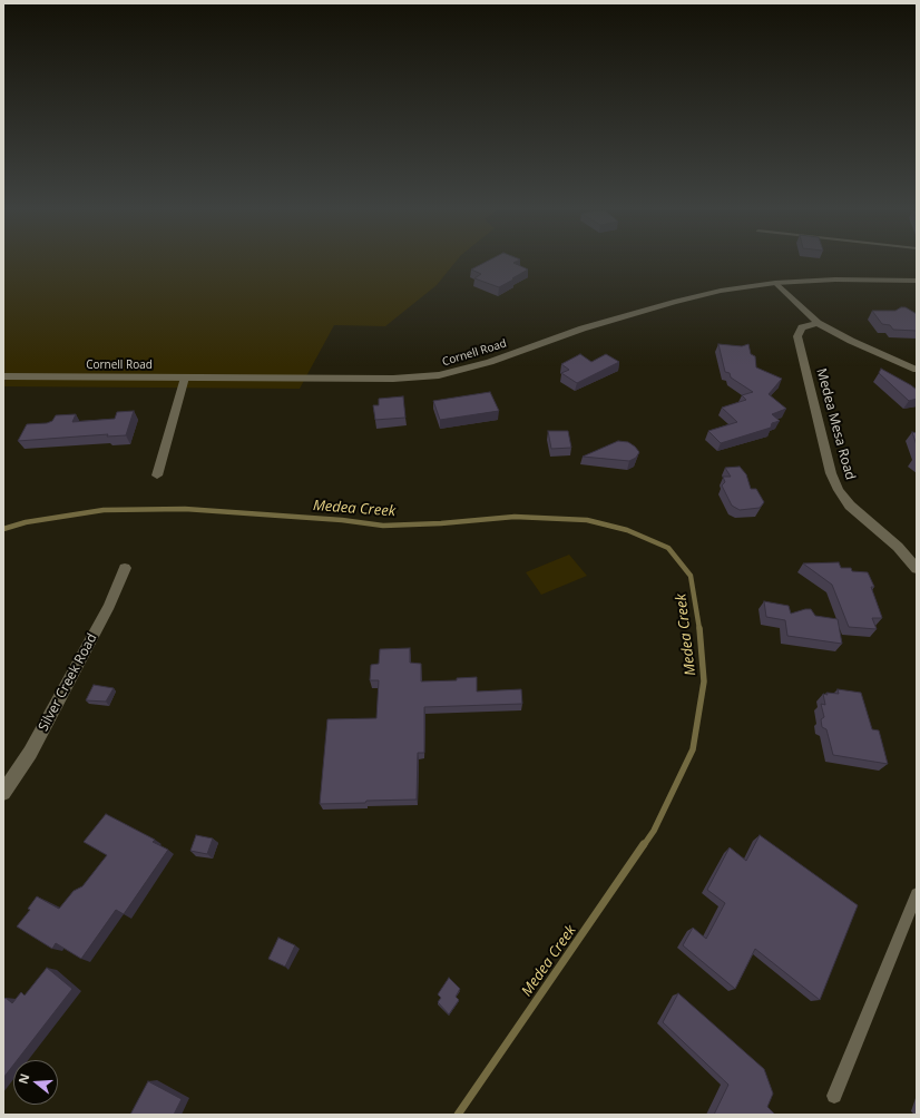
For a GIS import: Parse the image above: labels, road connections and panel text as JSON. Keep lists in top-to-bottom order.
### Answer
{
  "streets": {
    "main road": ["Cornell Road", "Medea Mesa Road", "Silver Creek Road"]
  },
  "water": ["Medea Creek"],
  "north": "left"
}
